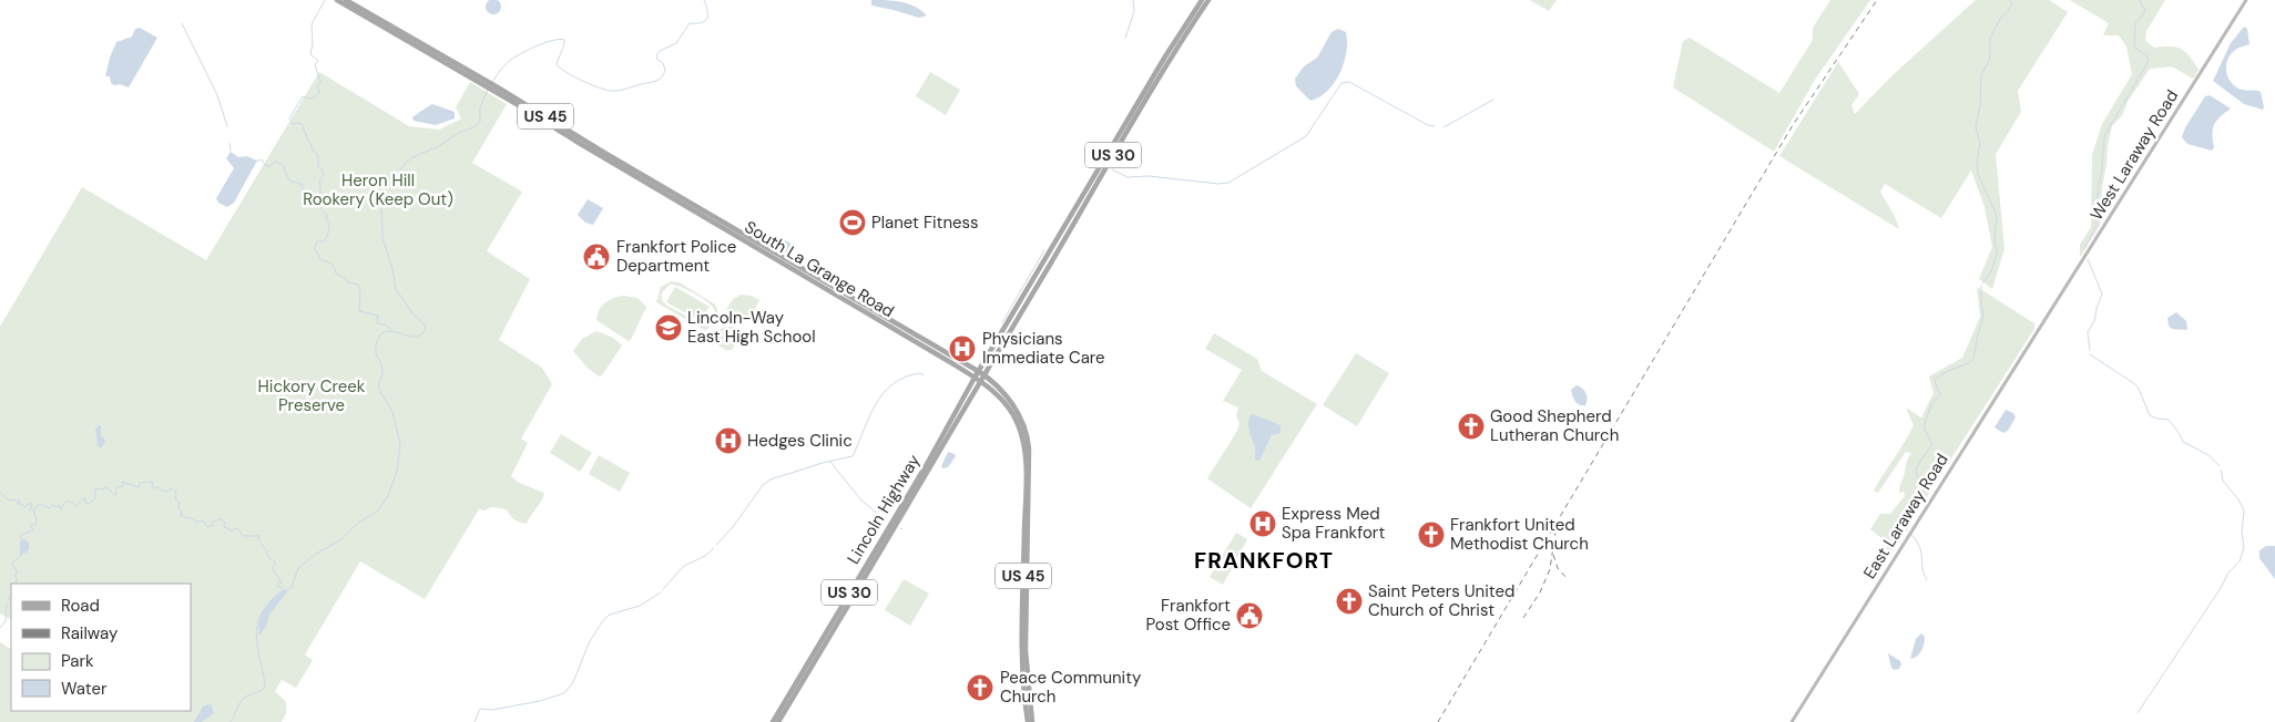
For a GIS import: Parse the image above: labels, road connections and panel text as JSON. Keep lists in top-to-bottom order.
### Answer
{
  "streets": {
    "main road": [
      "US 45",
      "US 30",
      "West Laraway Road",
      "South La Grange Road",
      "Lincoln Highway",
      "East Laraway Road"
    ]
  },
  "crossings": [
    ["US 30", "Lincoln Highway"],
    ["West Laraway Road", "East Laraway Road"],
    ["South La Grange Road", "Lincoln Highway"]
  ],
  "districts": ["FRANKFORT"],
  "parks": ["Heron Hill Rookery (Keep Out)", "Hickory Creek Preserve"],
  "places": {
    "sports": ["Planet Fitness"],
    "public building": ["Frankfort Police Department", "Frankfort Post Office"],
    "school or university": ["Lincoln-Way East High School"],
    "hospital": ["Physicians Immediate Care", "Hedges Clinic", "Express Med Spa Frankfort"],
    "church": [
      "Good Shepherd Lutheran Church",
      "Frankfort United Methodist Church",
      "Saint Peters United Church of Christ",
      "Peace Community Church"
    ]
  },
  "legend": [
    "Road",
    "Railway",
    "Park",
    "Water"
  ]
}
